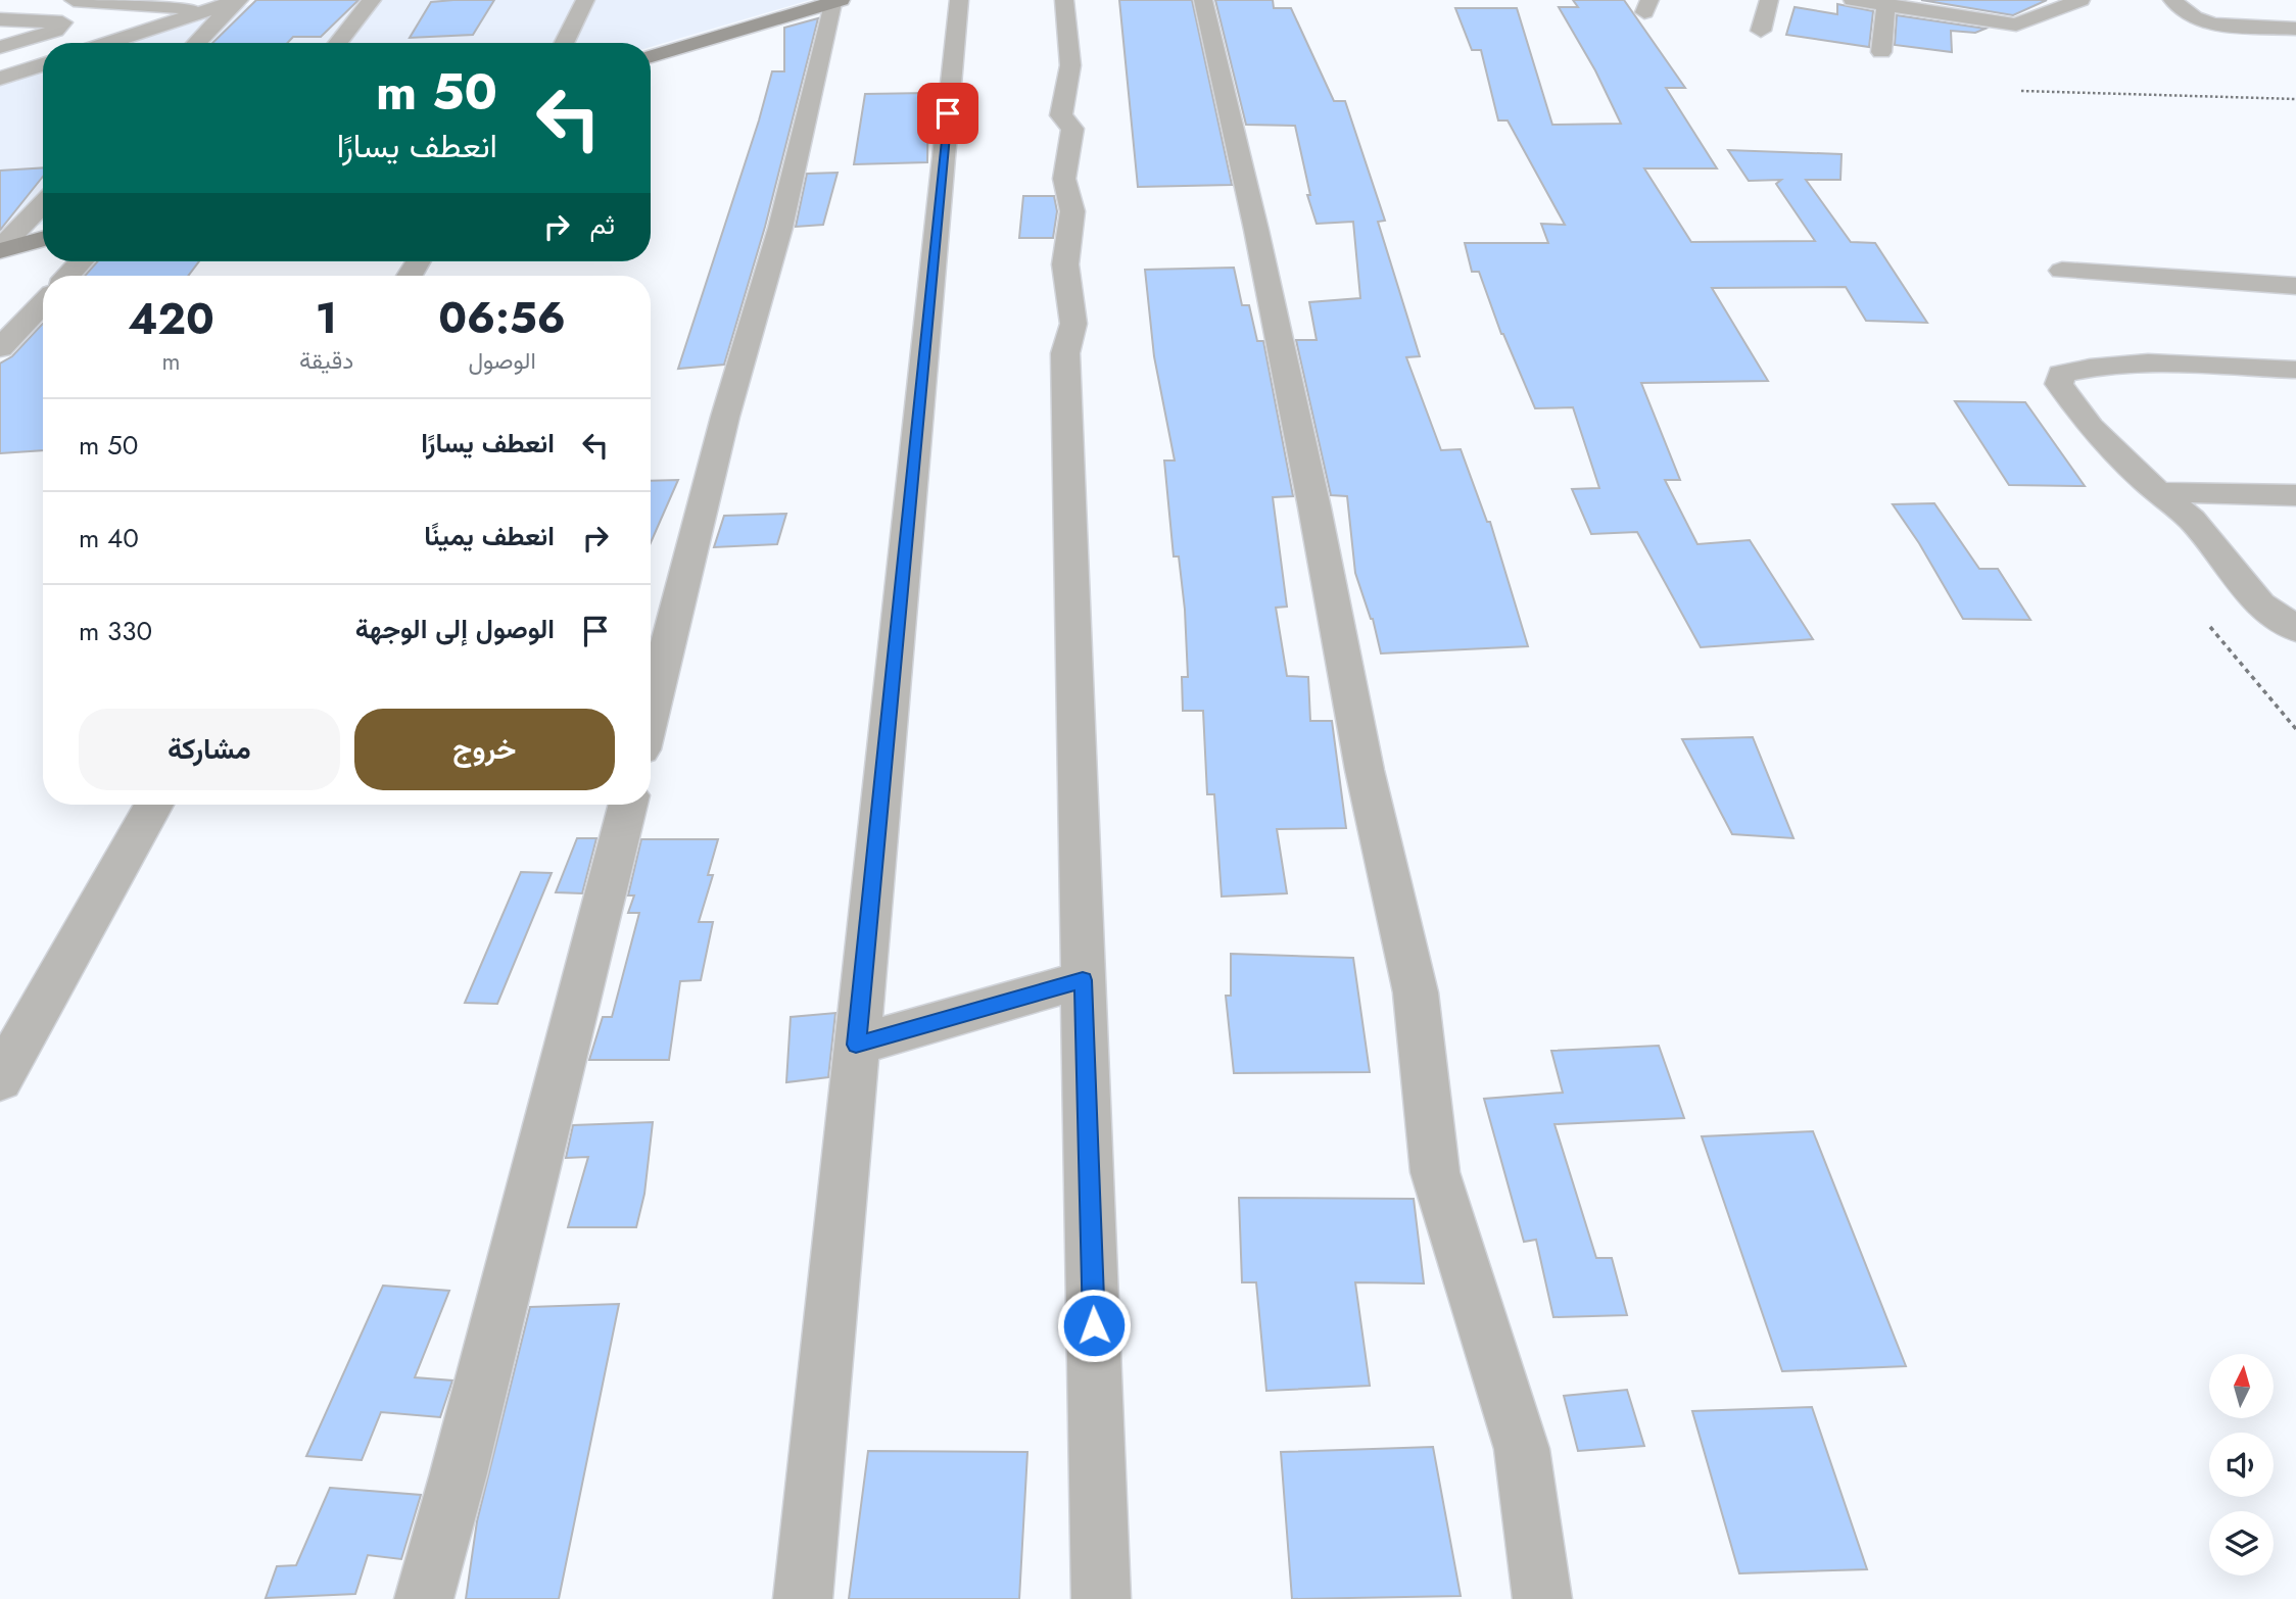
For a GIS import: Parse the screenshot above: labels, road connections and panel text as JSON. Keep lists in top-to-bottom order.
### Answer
{
  "north": "top",
  "page": {
    "turn": ["50 m", "انعطف يسارًا"],
    "then": "ثم",
    "eta": [
      "06:56",
      "الوصول",
      "1",
      "دقيقة",
      "420",
      "m"
    ],
    "list": [
      {
        "name": "انعطف يسارًا",
        "value": "50 m"
      },
      {
        "name": "انعطف يمينًا",
        "value": "40 m"
      },
      {
        "name": "الوصول إلى الوجهة",
        "value": "330 m"
      }
    ],
    "buttons": ["خروج", "مشاركة"]
  }
}
